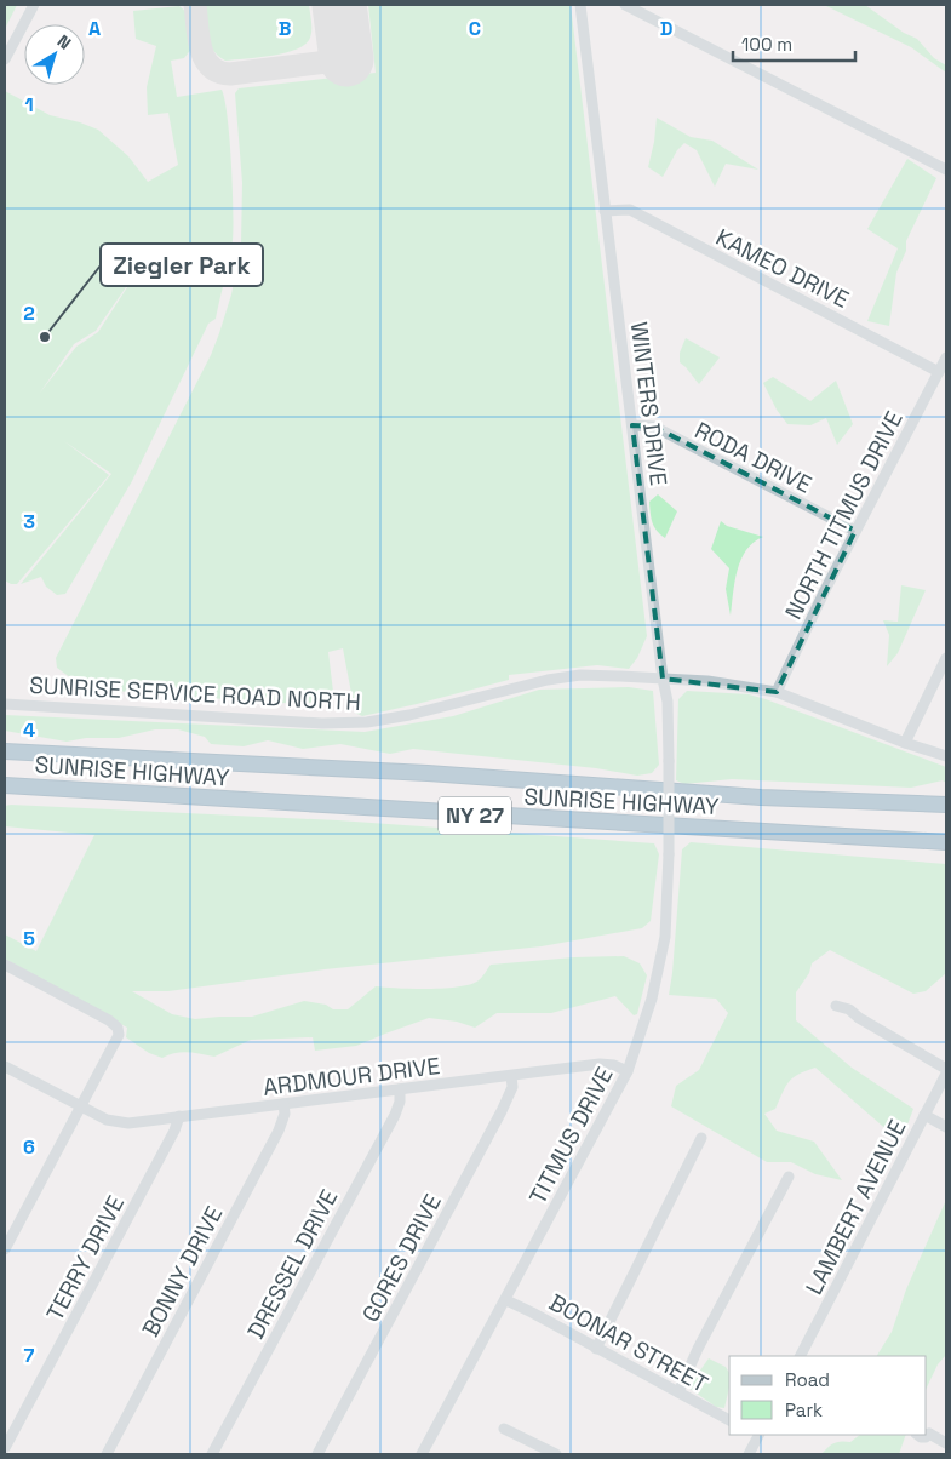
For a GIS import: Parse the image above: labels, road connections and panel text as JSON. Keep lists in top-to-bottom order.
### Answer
{
  "streets": {
    "highway": ["SUNRISE HIGHWAY", "NY 27"],
    "street": [
      "KAMEO DRIVE",
      "WINTERS DRIVE",
      "RODA DRIVE",
      "NORTH TITMUS DRIVE",
      "SUNRISE SERVICE ROAD NORTH",
      "ARDMOUR DRIVE",
      "TITMUS DRIVE",
      "LAMBERT AVENUE",
      "TERRY DRIVE",
      "GORES DRIVE",
      "DRESSEL DRIVE",
      "BONNY DRIVE",
      "BOONAR STREET"
    ]
  },
  "crossings": [
    ["KAMEO DRIVE", "WINTERS DRIVE"],
    ["KAMEO DRIVE", "NORTH TITMUS DRIVE"],
    ["WINTERS DRIVE", "RODA DRIVE"],
    ["WINTERS DRIVE", "SUNRISE SERVICE ROAD NORTH"],
    ["WINTERS DRIVE", "TITMUS DRIVE"],
    ["RODA DRIVE", "NORTH TITMUS DRIVE"],
    ["NORTH TITMUS DRIVE", "SUNRISE SERVICE ROAD NORTH"],
    ["ARDMOUR DRIVE", "TITMUS DRIVE"],
    ["ARDMOUR DRIVE", "TERRY DRIVE"],
    ["ARDMOUR DRIVE", "GORES DRIVE"],
    ["ARDMOUR DRIVE", "DRESSEL DRIVE"],
    ["ARDMOUR DRIVE", "BONNY DRIVE"],
    ["TITMUS DRIVE", "BOONAR STREET"]
  ],
  "places": ["Ziegler Park"],
  "legend": ["Road", "Park"],
  "scale_bar": "100 m",
  "north": "top right",
  "grid": {
    "columns": [
      "A",
      "B",
      "C",
      "D"
    ],
    "rows": [
      "1",
      "2",
      "3",
      "4",
      "5",
      "6",
      "7"
    ]
  }
}
